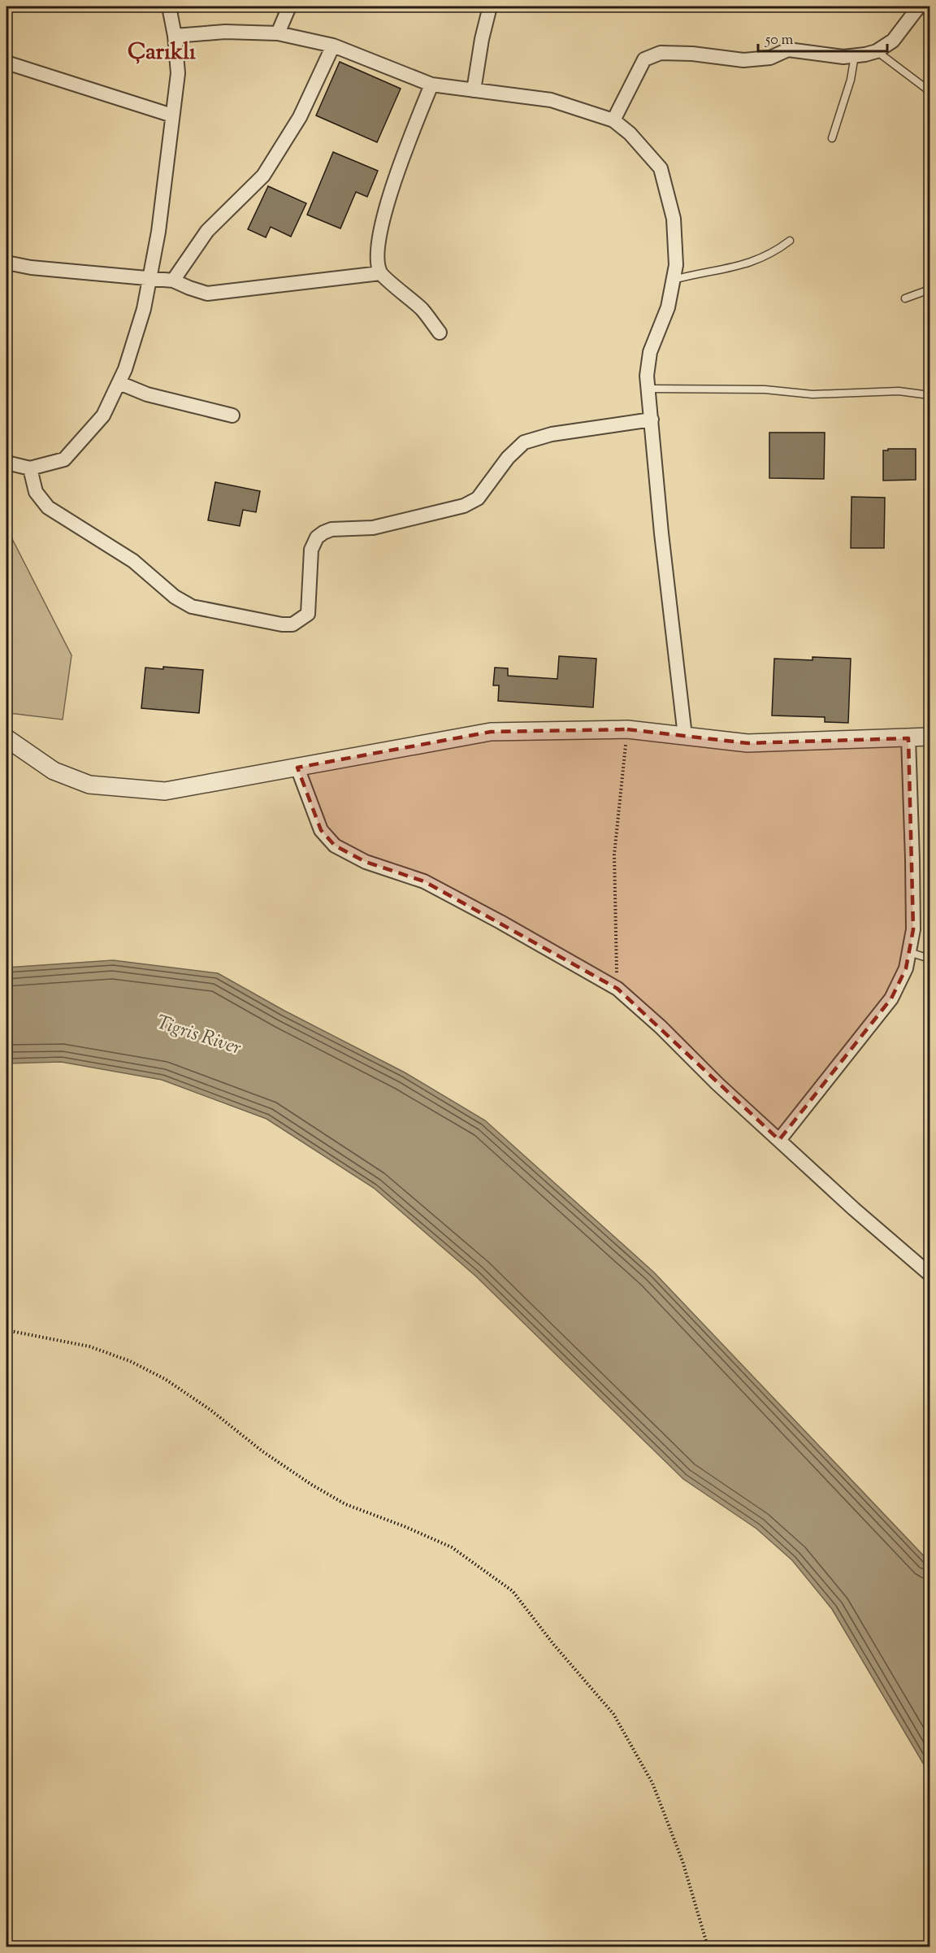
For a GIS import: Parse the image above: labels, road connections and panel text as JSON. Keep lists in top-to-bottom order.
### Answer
{
  "districts": ["Çarıklı"],
  "water": ["Tigris River"],
  "scale_bar": "50 m"
}
